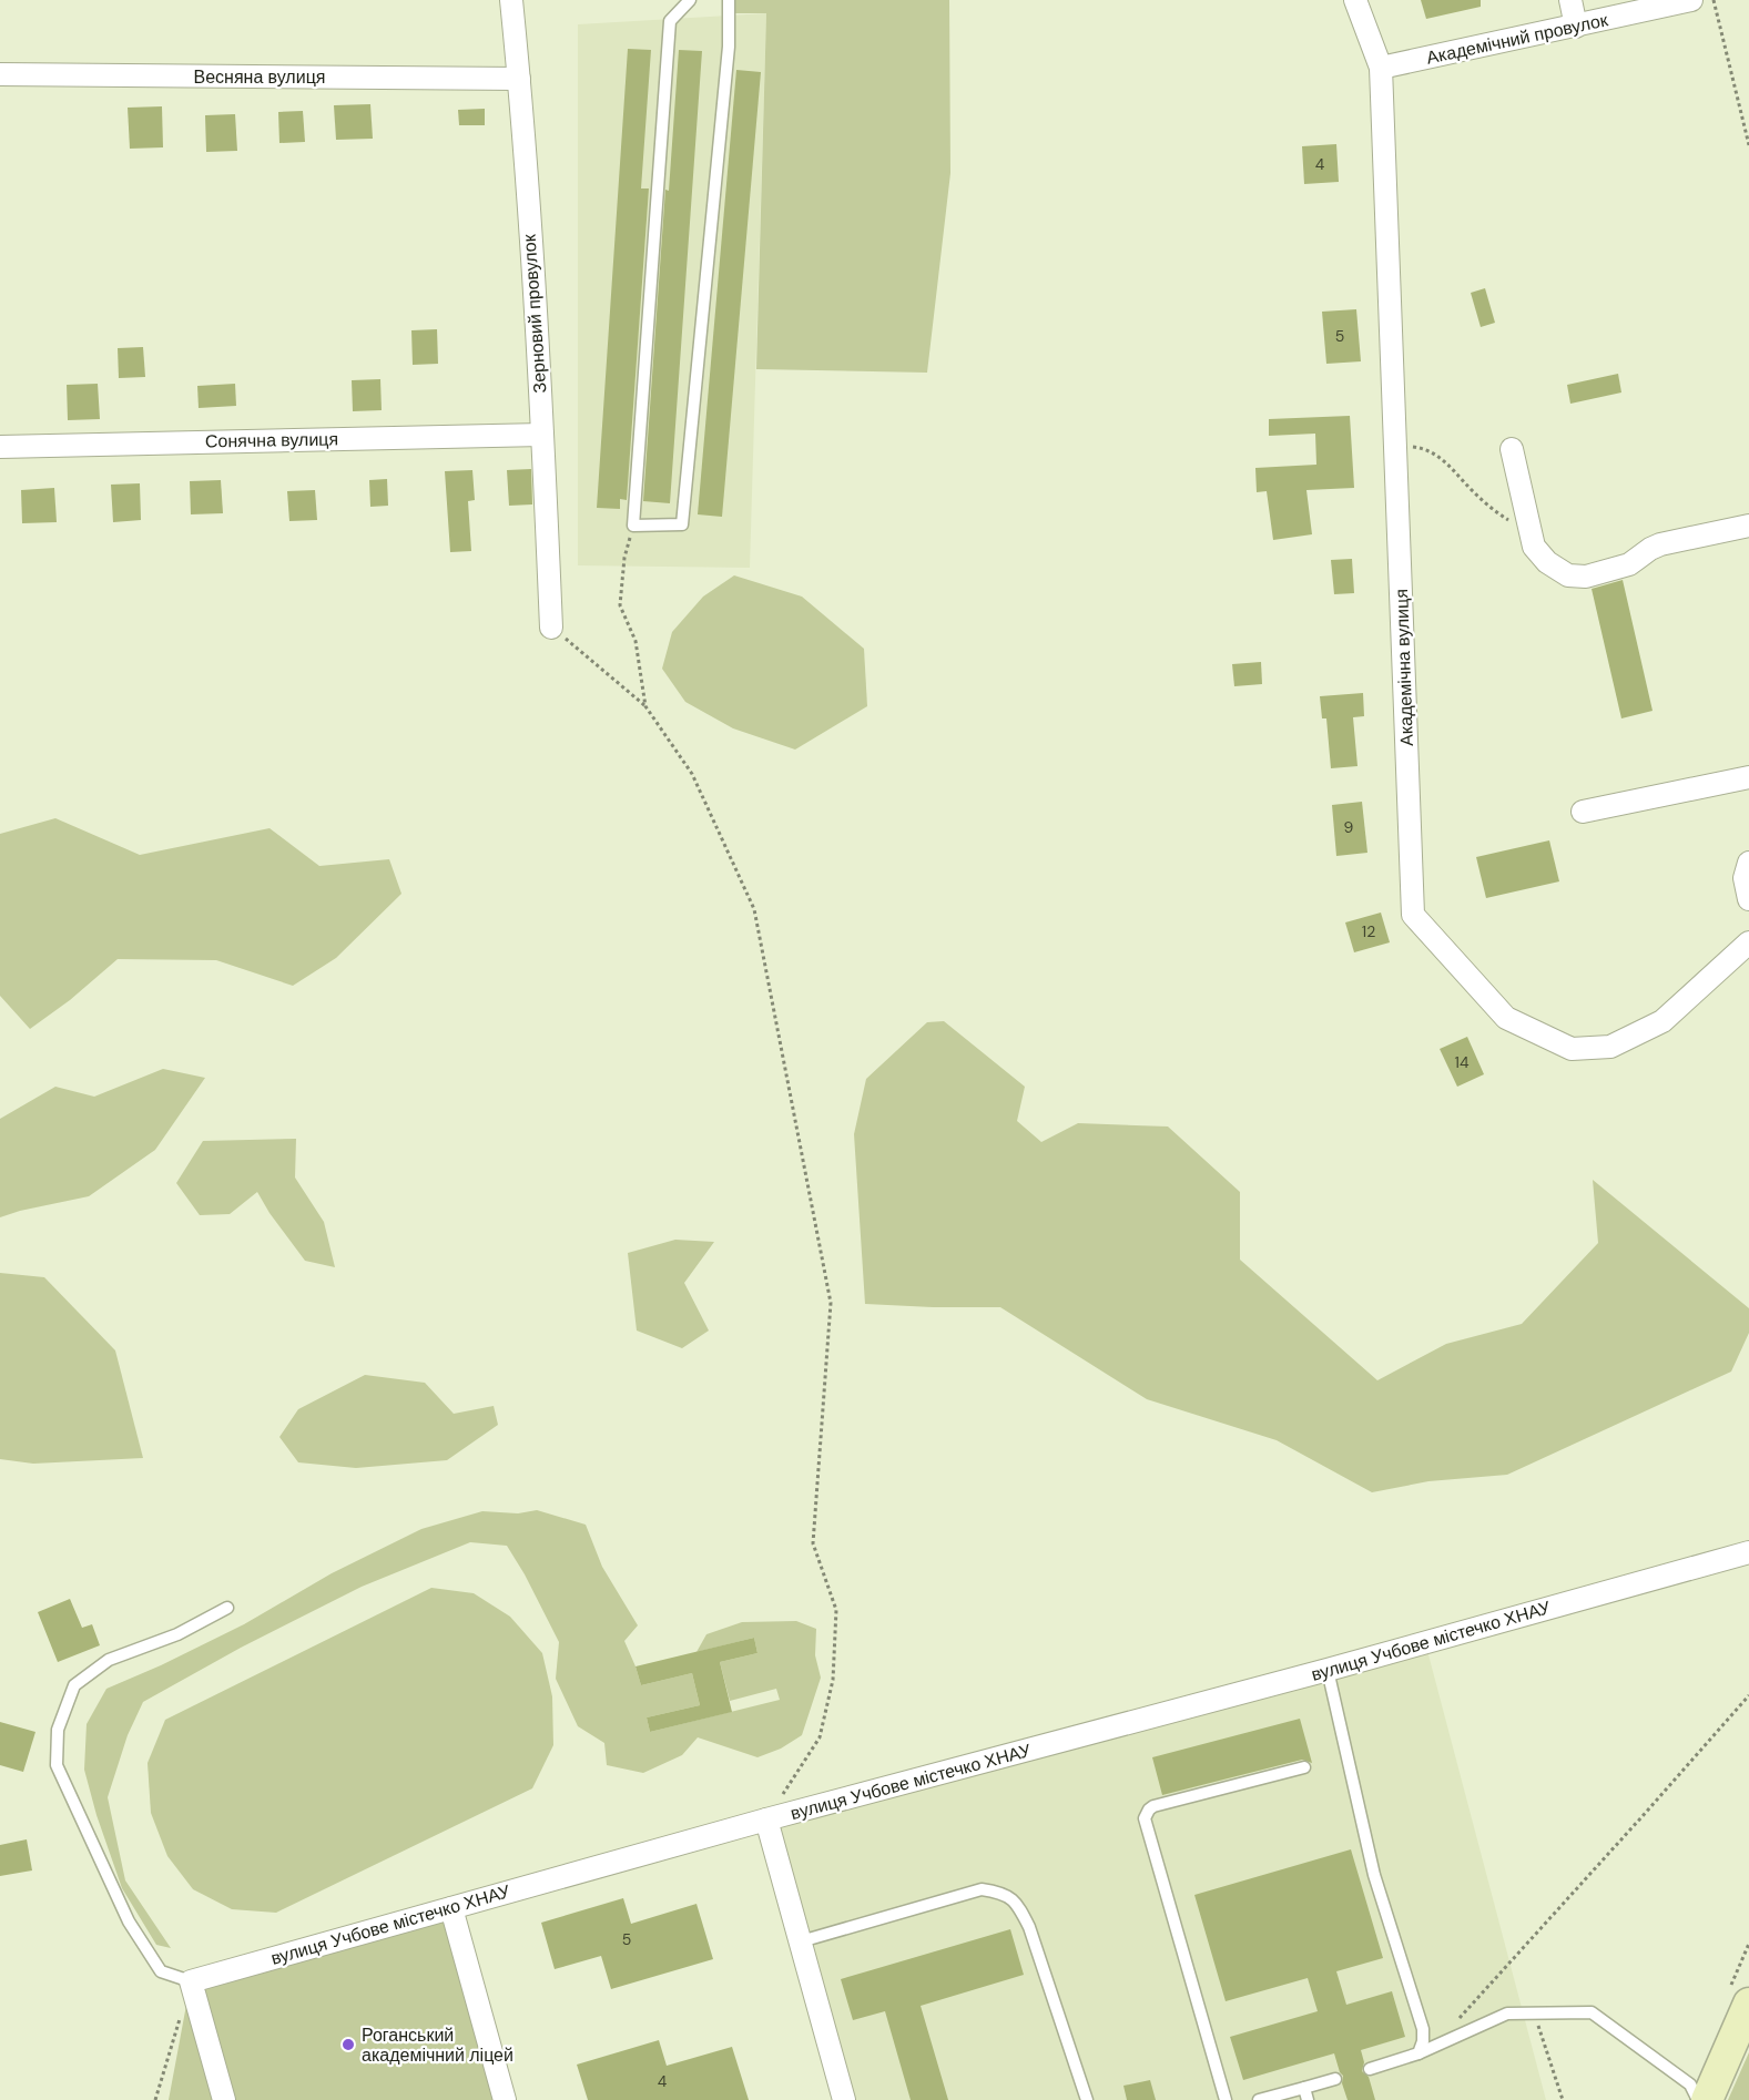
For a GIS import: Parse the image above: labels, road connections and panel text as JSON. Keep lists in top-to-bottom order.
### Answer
{
  "streets": {
    "street": [
      "Академічний провулок",
      "Весняна вулиця",
      "Зерновий провулок",
      "Сонячна вулиця",
      "Академічна вулиця",
      "вулиця Учбове містечко ХНАУ"
    ]
  },
  "crossings": [
    ["Академічний провулок", "Академічна вулиця"],
    ["Весняна вулиця", "Зерновий провулок"],
    ["Зерновий провулок", "Сонячна вулиця"]
  ],
  "places": ["Роганський академічний ліцей"],
  "house_numbers": [
    "4",
    "5",
    "9",
    "12",
    "14",
    "5",
    "4"
  ]
}
